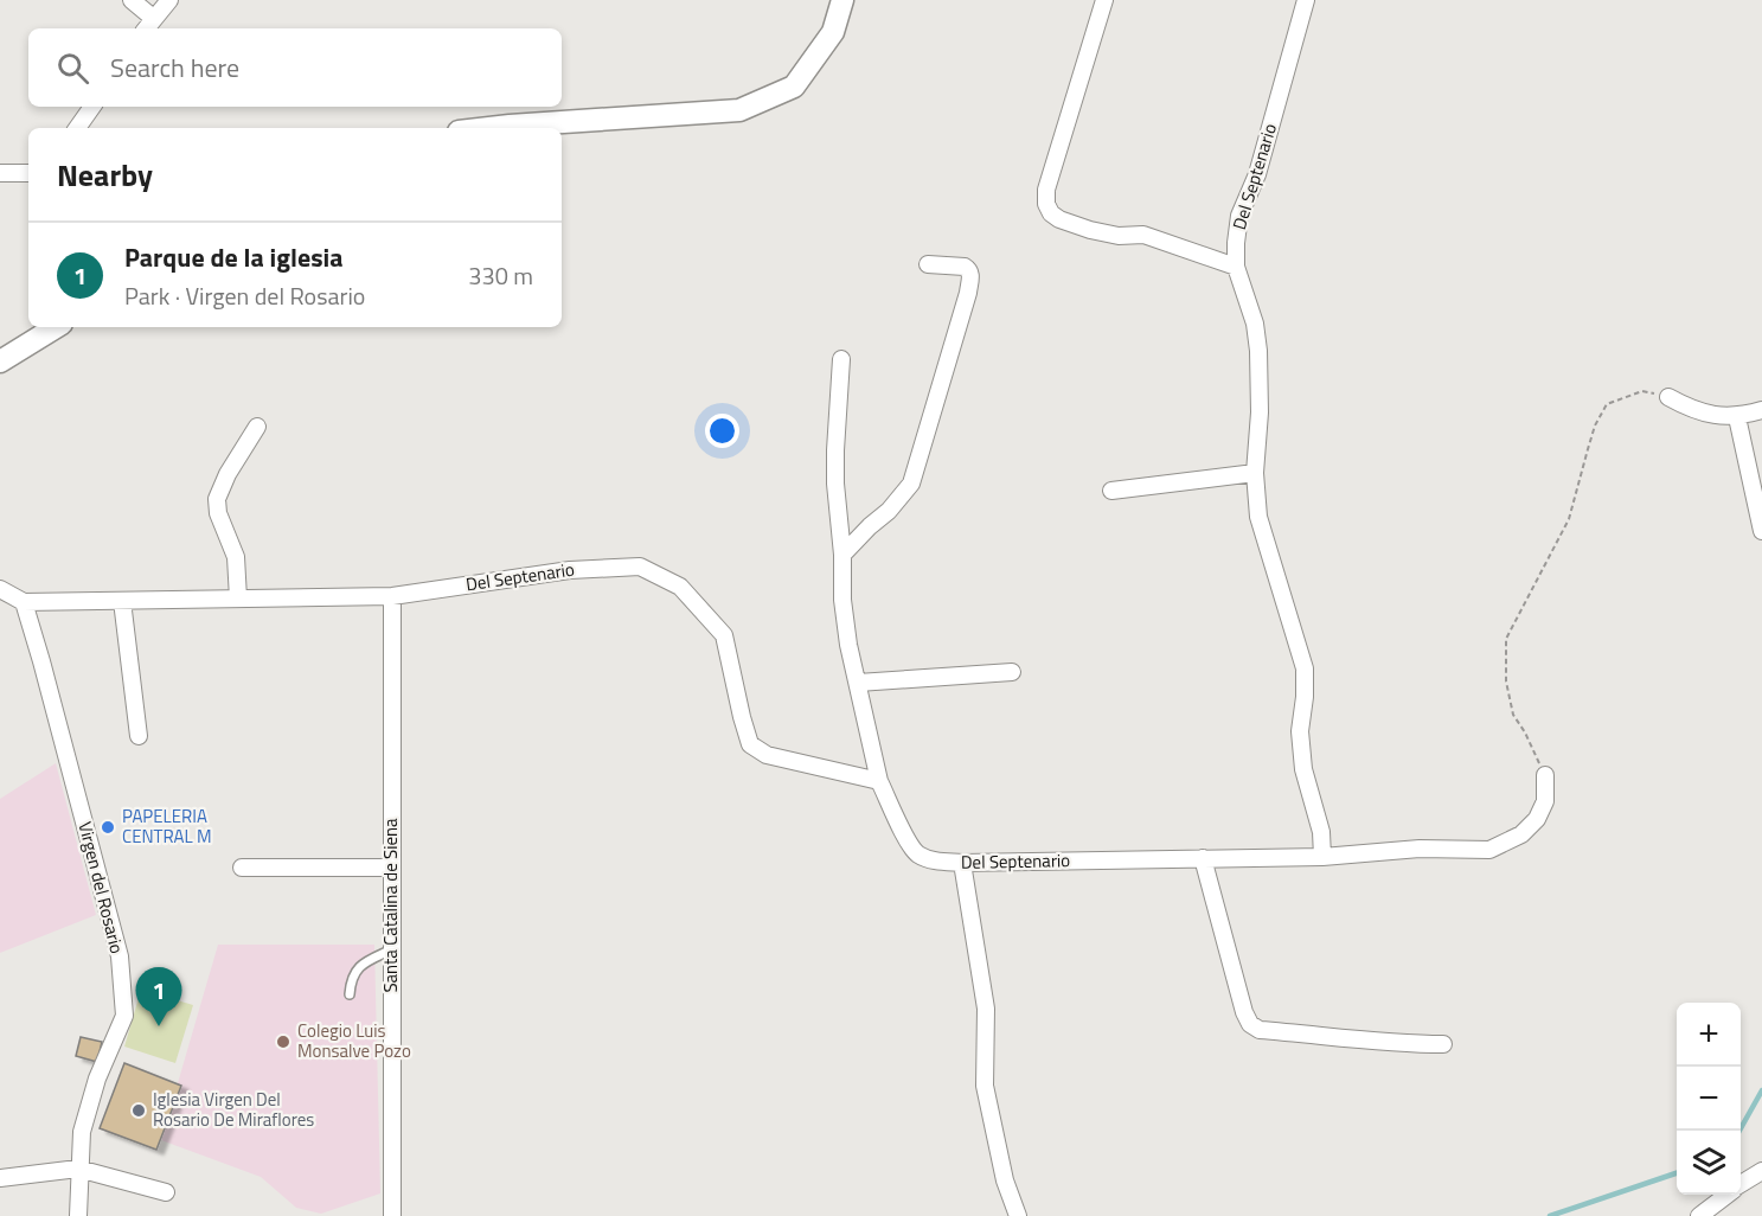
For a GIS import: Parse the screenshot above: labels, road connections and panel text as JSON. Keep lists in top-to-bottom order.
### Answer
{
  "streets": {
    "street": ["Del Septenario", "Virgen del Rosario", "Santa Catalina de Siena"]
  },
  "crossings": [
    ["Del Septenario", "Virgen del Rosario"],
    ["Del Septenario", "Santa Catalina de Siena"]
  ],
  "places": ["PAPELERIA CENTRAL M", "Colegio Luis Monsalve Pozo", "Iglesia Virgen Del Rosario De Miraflores"],
  "page": {
    "search": "Search here",
    "heading": "Nearby",
    "list": [
      {
        "mark": "1",
        "name": "Parque de la iglesia",
        "note": "Park · Virgen del Rosario",
        "value": "330 m"
      }
    ],
    "pins": "1",
    "map_buttons": ["+", "−"]
  }
}
